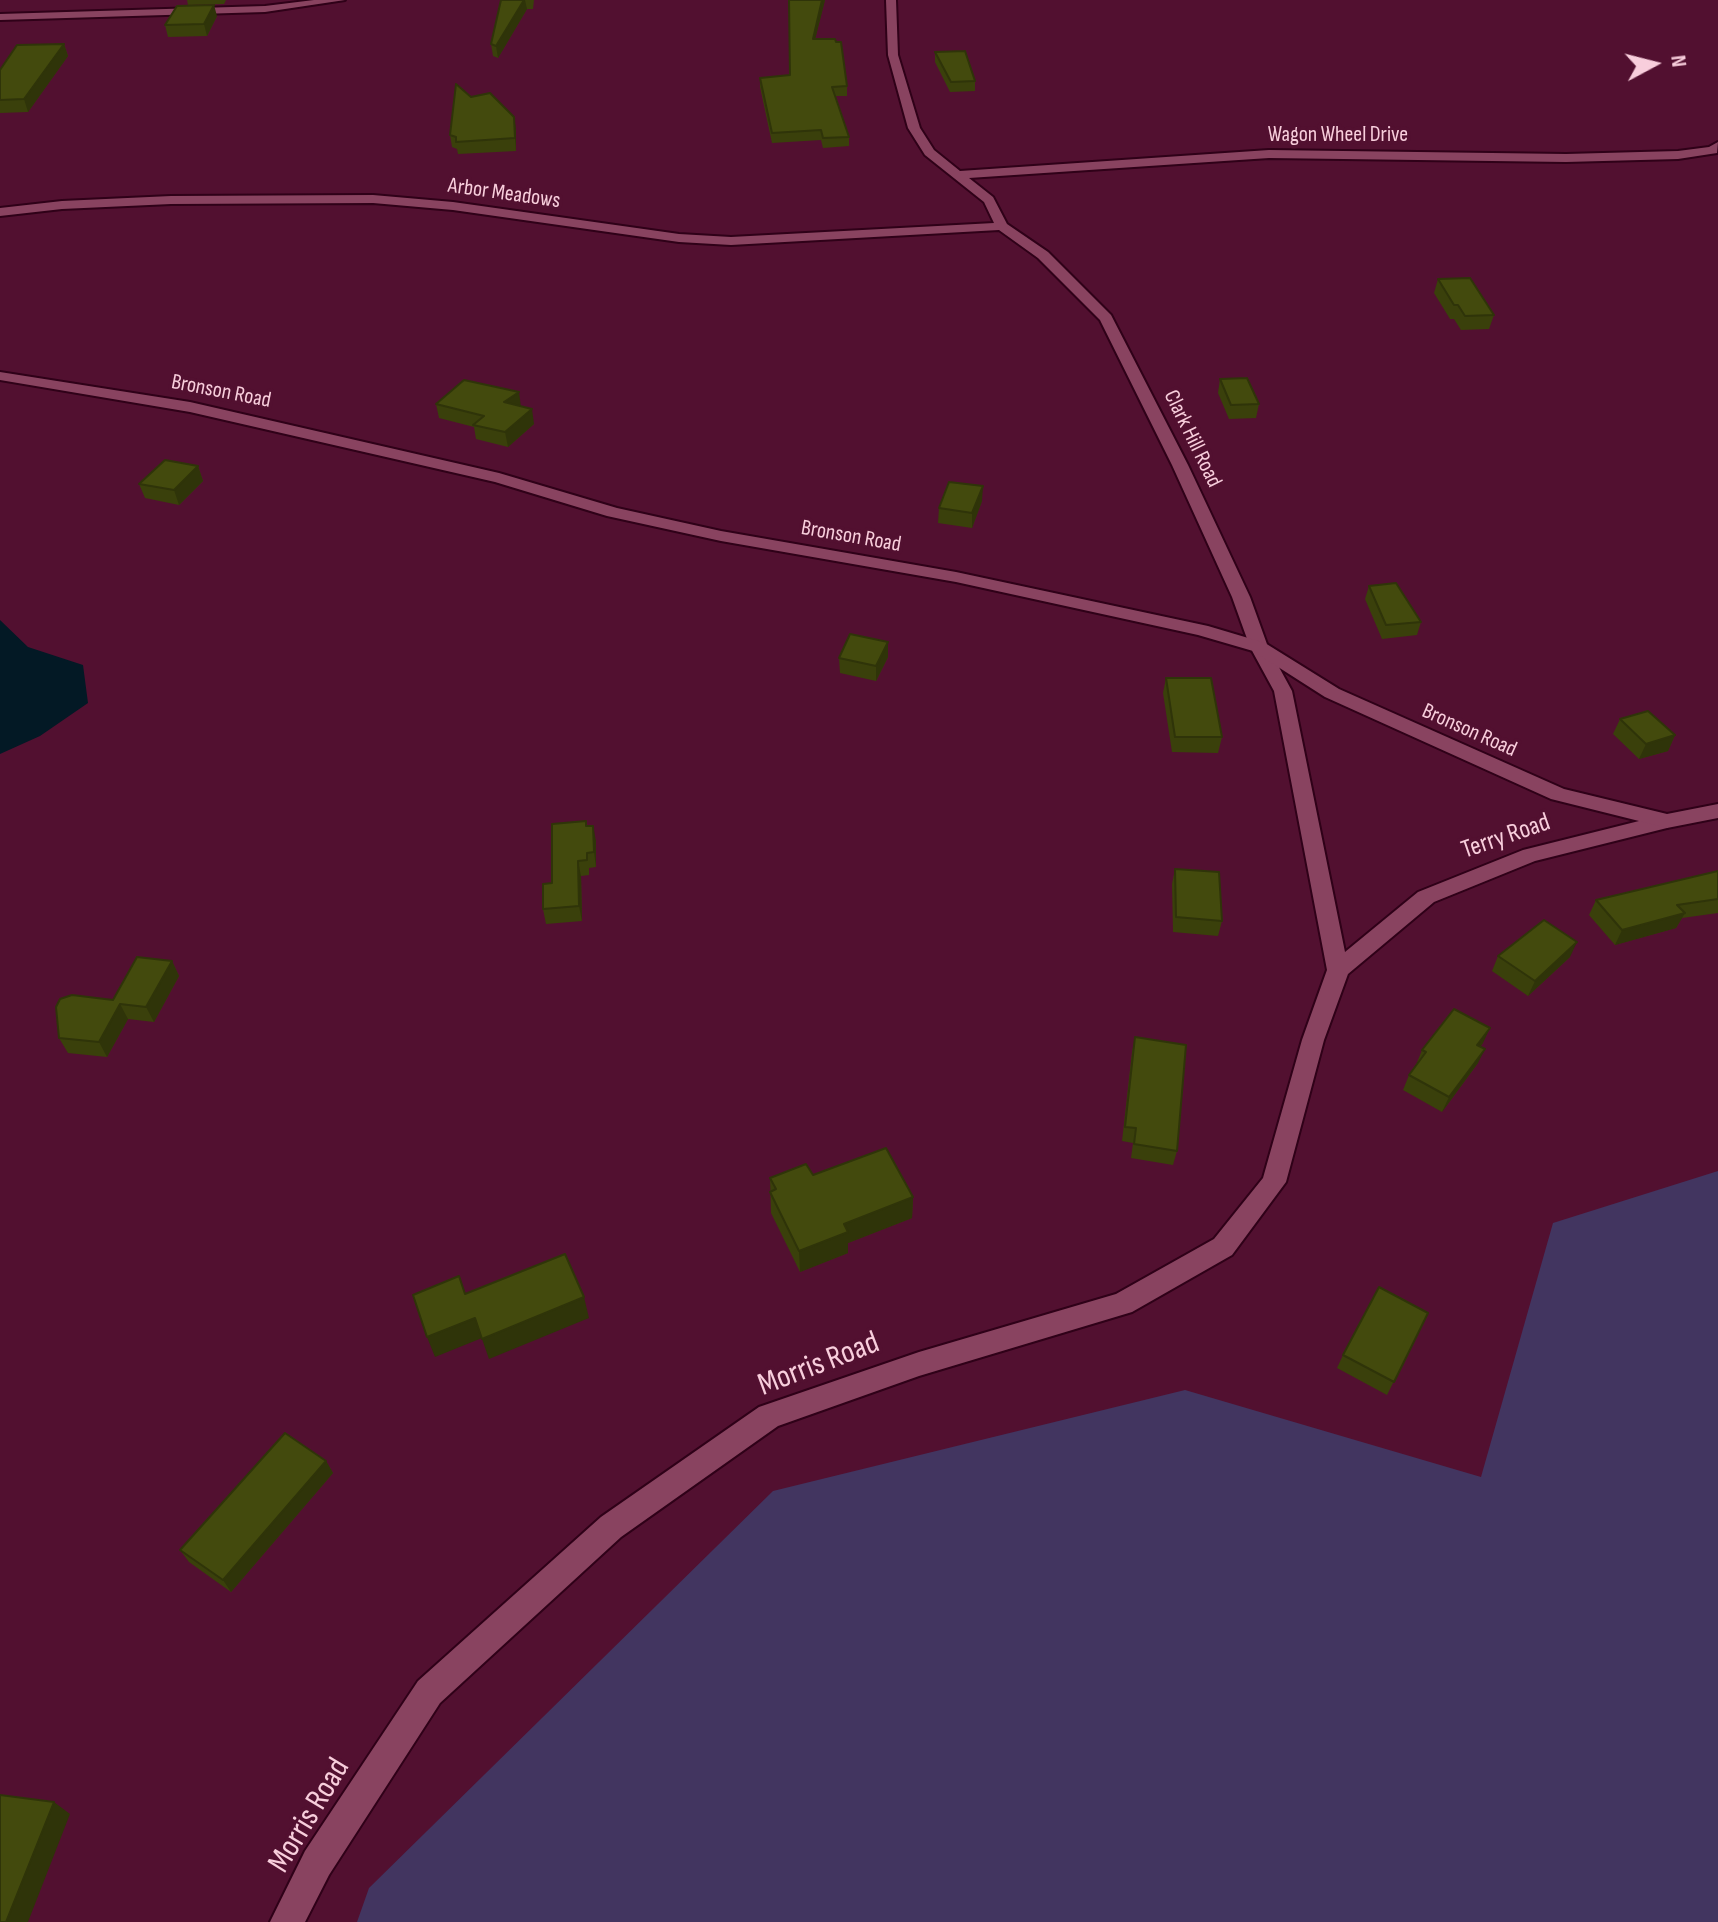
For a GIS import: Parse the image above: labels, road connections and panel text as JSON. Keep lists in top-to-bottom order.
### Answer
{
  "streets": {
    "street": [
      "Wagon Wheel Drive",
      "Arbor Meadows",
      "Bronson Road",
      "Clark Hill Road",
      "Terry Road",
      "Morris Road"
    ]
  },
  "crossings": [
    ["Wagon Wheel Drive", "Clark Hill Road"],
    ["Arbor Meadows", "Clark Hill Road"],
    ["Bronson Road", "Clark Hill Road"],
    ["Bronson Road", "Terry Road"],
    ["Clark Hill Road", "Terry Road"],
    ["Clark Hill Road", "Morris Road"],
    ["Terry Road", "Morris Road"]
  ],
  "north": "right"
}
